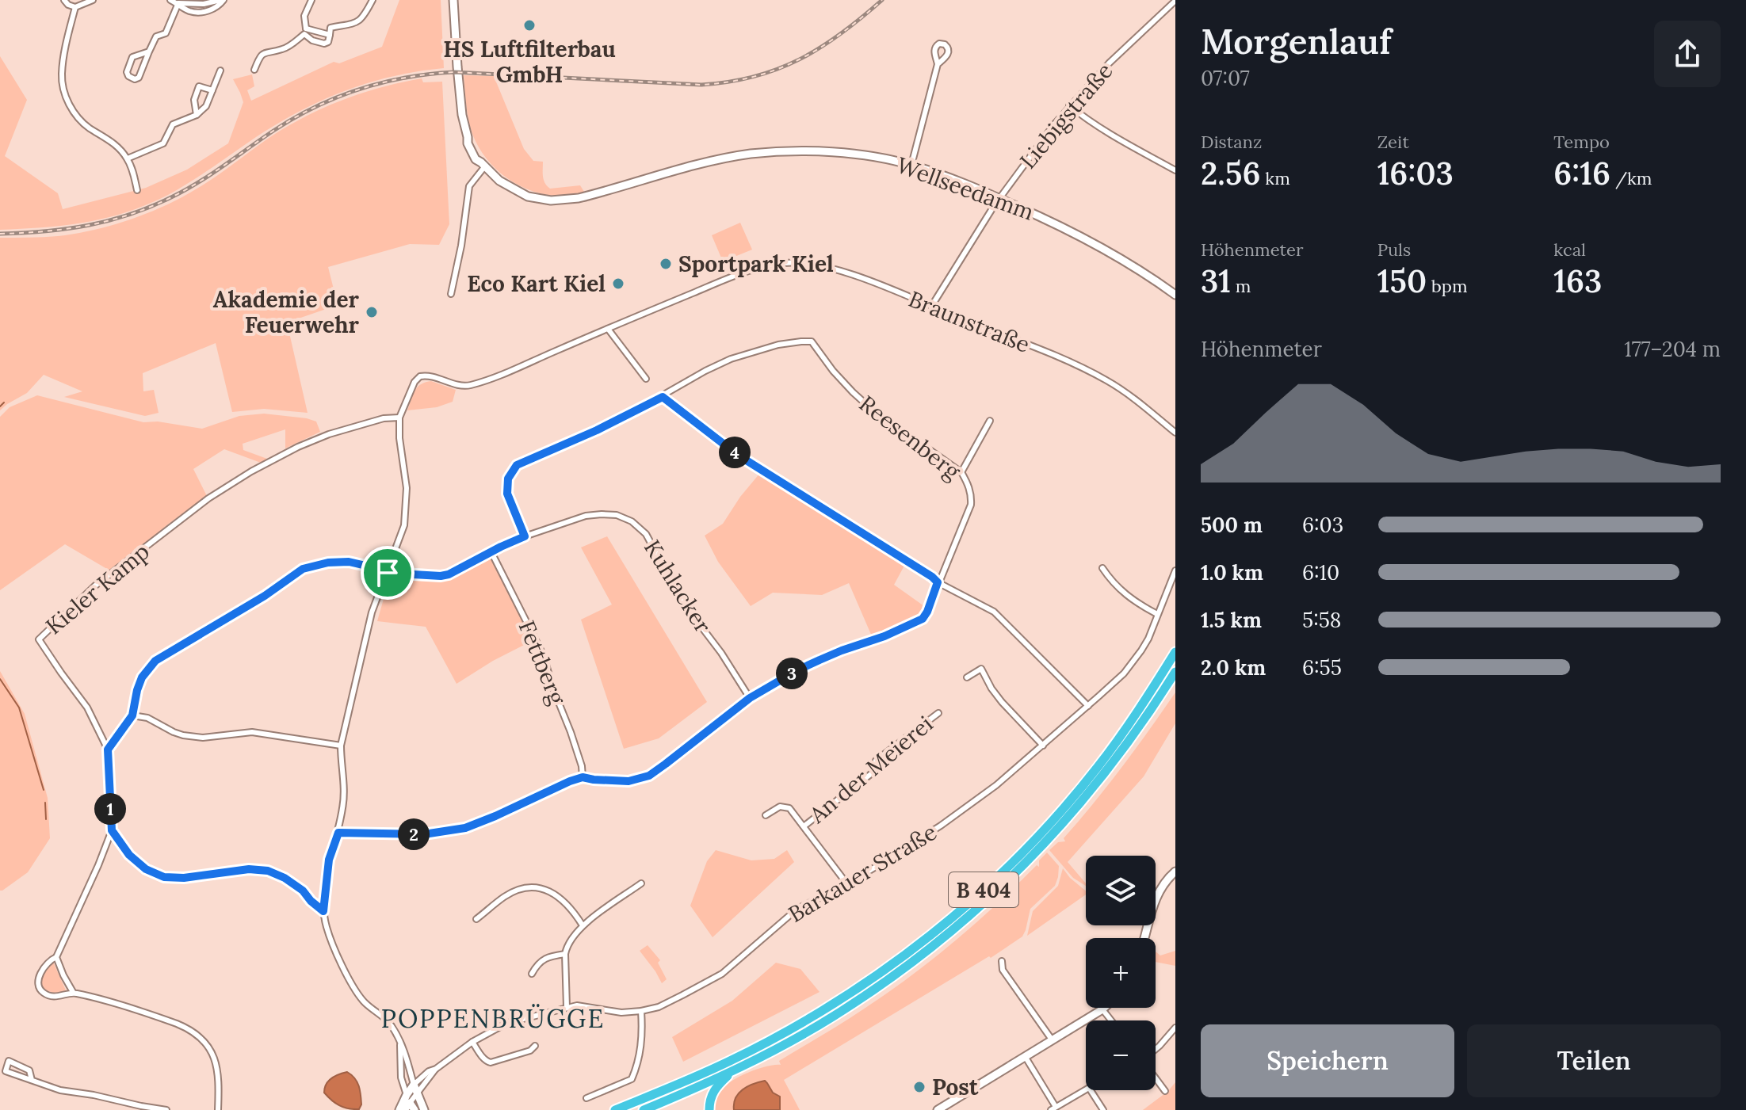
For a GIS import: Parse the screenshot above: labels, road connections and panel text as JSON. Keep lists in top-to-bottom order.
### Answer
{
  "streets": {
    "highway": ["B 404"],
    "main road": ["Wellseedamm", "Barkauer Straße"],
    "street": [
      "Liebigstraße",
      "Braunstraße",
      "Reesenberg",
      "Kuhlacker",
      "Kieler Kamp",
      "Fettberg",
      "An der Meierei"
    ]
  },
  "crossings": [
    ["Liebigstraße", "Wellseedamm"],
    ["Liebigstraße", "Braunstraße"],
    ["Braunstraße", "Kieler Kamp"],
    ["Reesenberg", "Kuhlacker"],
    ["Reesenberg", "Fettberg"],
    ["Kuhlacker", "Kieler Kamp"],
    ["Kuhlacker", "Fettberg"]
  ],
  "districts": ["POPPENBRÜGGE"],
  "places": [
    "HS Luftfilterbau GmbH",
    "Sportpark Kiel",
    "Eco Kart Kiel",
    "Akademie der Feuerwehr",
    "Post"
  ],
  "page": {
    "heading": ["Morgenlauf", "07:07"],
    "stats": [
      ["Distanz", "2.56 km"],
      ["Zeit", "16:03"],
      ["Tempo", "6:16 /km"],
      ["Höhenmeter", "31 m"],
      ["Puls", "150 bpm"],
      ["kcal", "163"]
    ],
    "chart": ["Höhenmeter", "177–204 m"],
    "pins": [
      "4",
      "3",
      "1",
      "2"
    ],
    "list": [
      {
        "name": "500 m",
        "note": "6:03"
      },
      {
        "name": "1.0 km",
        "note": "6:10"
      },
      {
        "name": "1.5 km",
        "note": "5:58"
      },
      {
        "name": "2.0 km",
        "note": "6:55"
      }
    ],
    "map_buttons": ["+", "−"],
    "buttons": ["Speichern", "Teilen"]
  }
}
